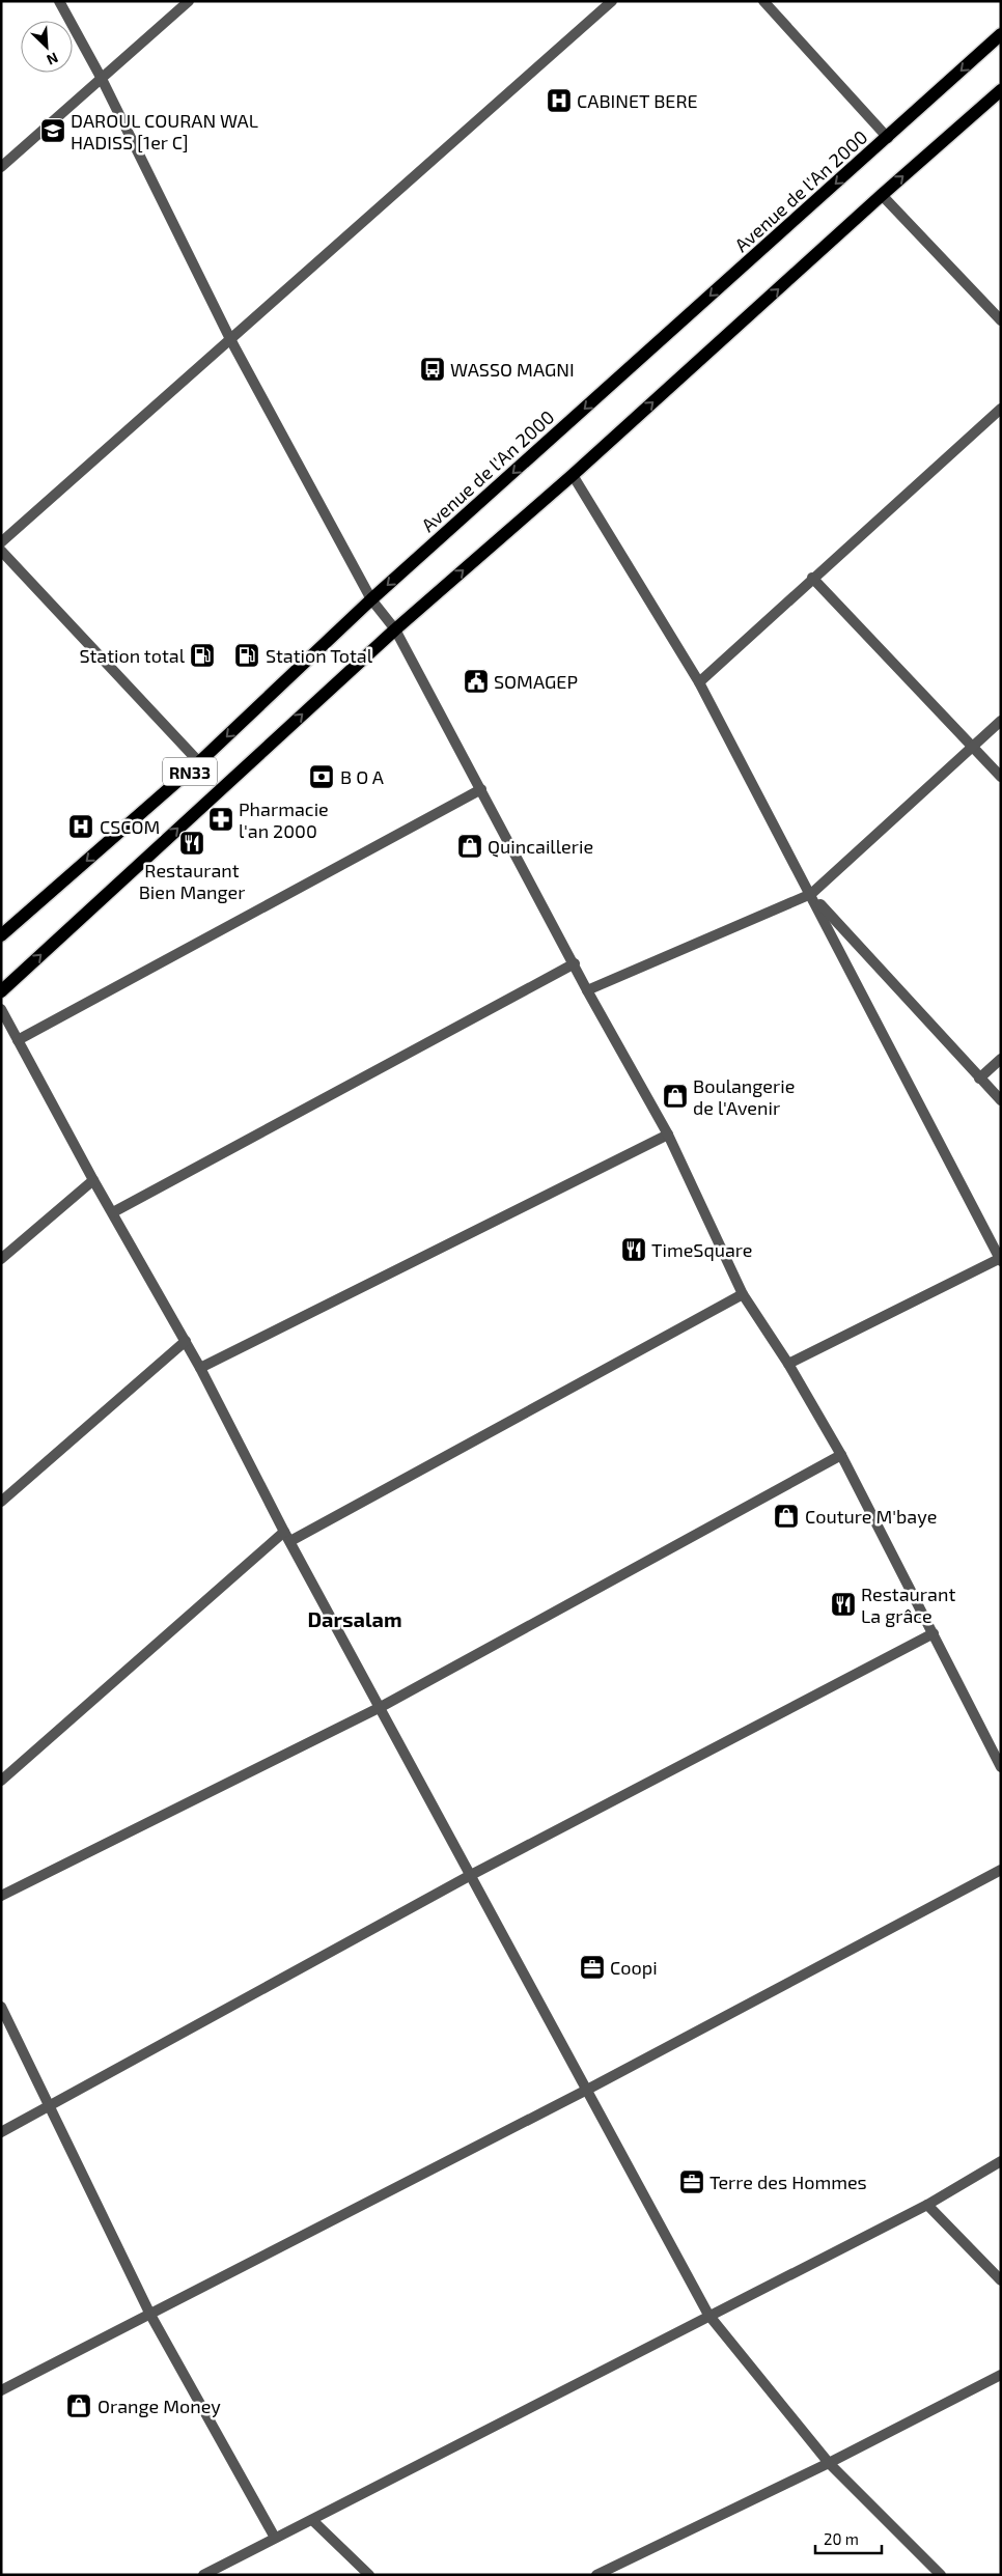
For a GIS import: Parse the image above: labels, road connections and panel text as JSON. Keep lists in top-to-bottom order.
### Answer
{
  "streets": {
    "main road": ["Avenue de l'An 2000", "RN33"]
  },
  "districts": ["Darsalam"],
  "places": {
    "hospital": ["CABINET BERE", "CSCOM"],
    "school or university": ["DAROUL COURAN WAL HADISS [1er C]"],
    "bus stop": ["WASSO MAGNI"],
    "fuel station": ["Station total", "Station Total"],
    "public building": ["SOMAGEP"],
    "bank": ["B O A"],
    "pharmacy": ["Pharmacie l'an 2000"],
    "restaurant": ["Restaurant Bien Manger", "TimeSquare", "Restaurant La grâce"],
    "shop": [
      "Quincaillerie",
      "Boulangerie de l'Avenir",
      "Couture M'baye",
      "Orange Money"
    ],
    "office": ["Coopi", "Terre des Hommes"]
  },
  "scale_bar": "20 m",
  "north": "bottom right"
}
